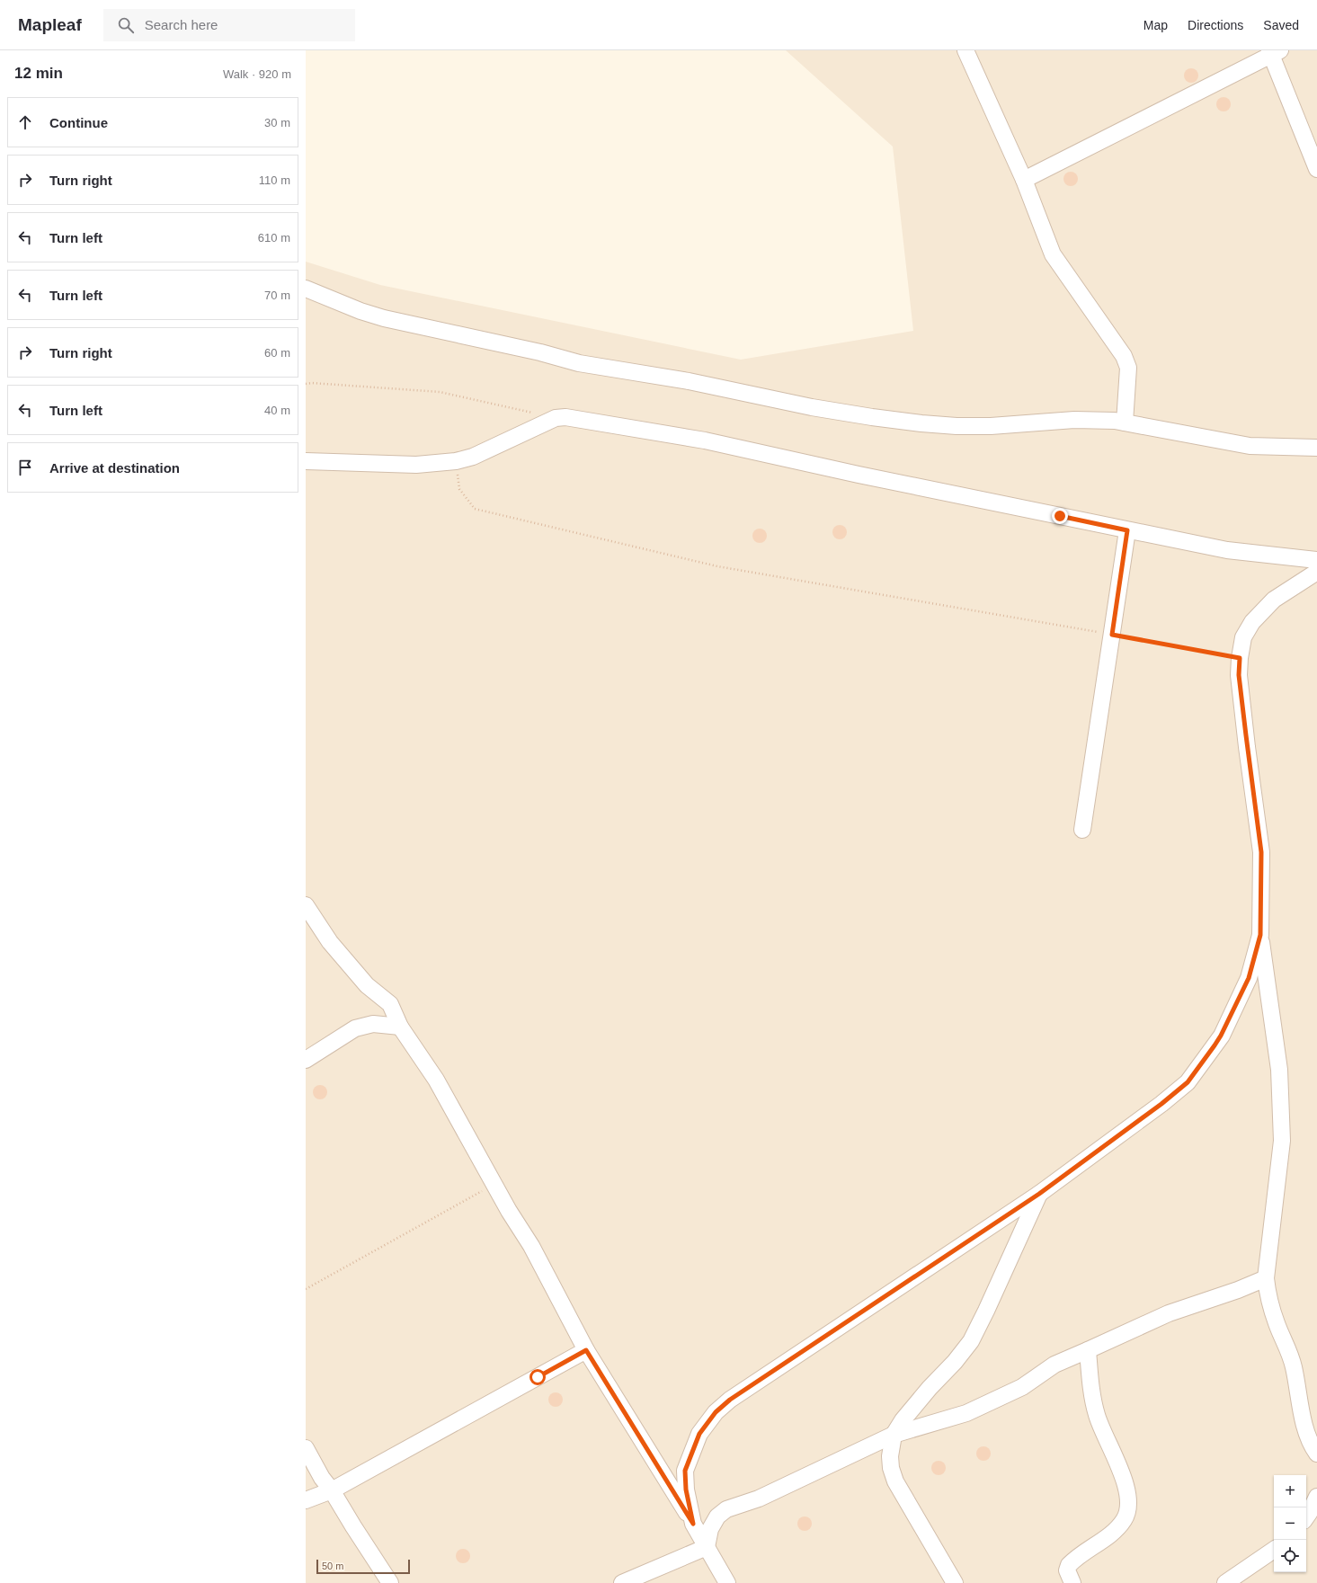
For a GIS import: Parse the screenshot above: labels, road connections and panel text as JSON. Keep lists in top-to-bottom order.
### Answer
{
  "scale_bar": "50 m",
  "page": {
    "header": "Mapleaf",
    "search": "Search here",
    "nav": ["Map", "Directions", "Saved"],
    "heading": ["12 min", "Walk · 920 m"],
    "list": [
      ["Continue", "30 m"],
      ["Turn right", "110 m"],
      ["Turn left", "610 m"],
      ["Turn left", "70 m"],
      ["Turn right", "60 m"],
      ["Turn left", "40 m"],
      "Arrive at destination"
    ],
    "map_buttons": ["+", "−"],
    "scale": "50 m"
  }
}
